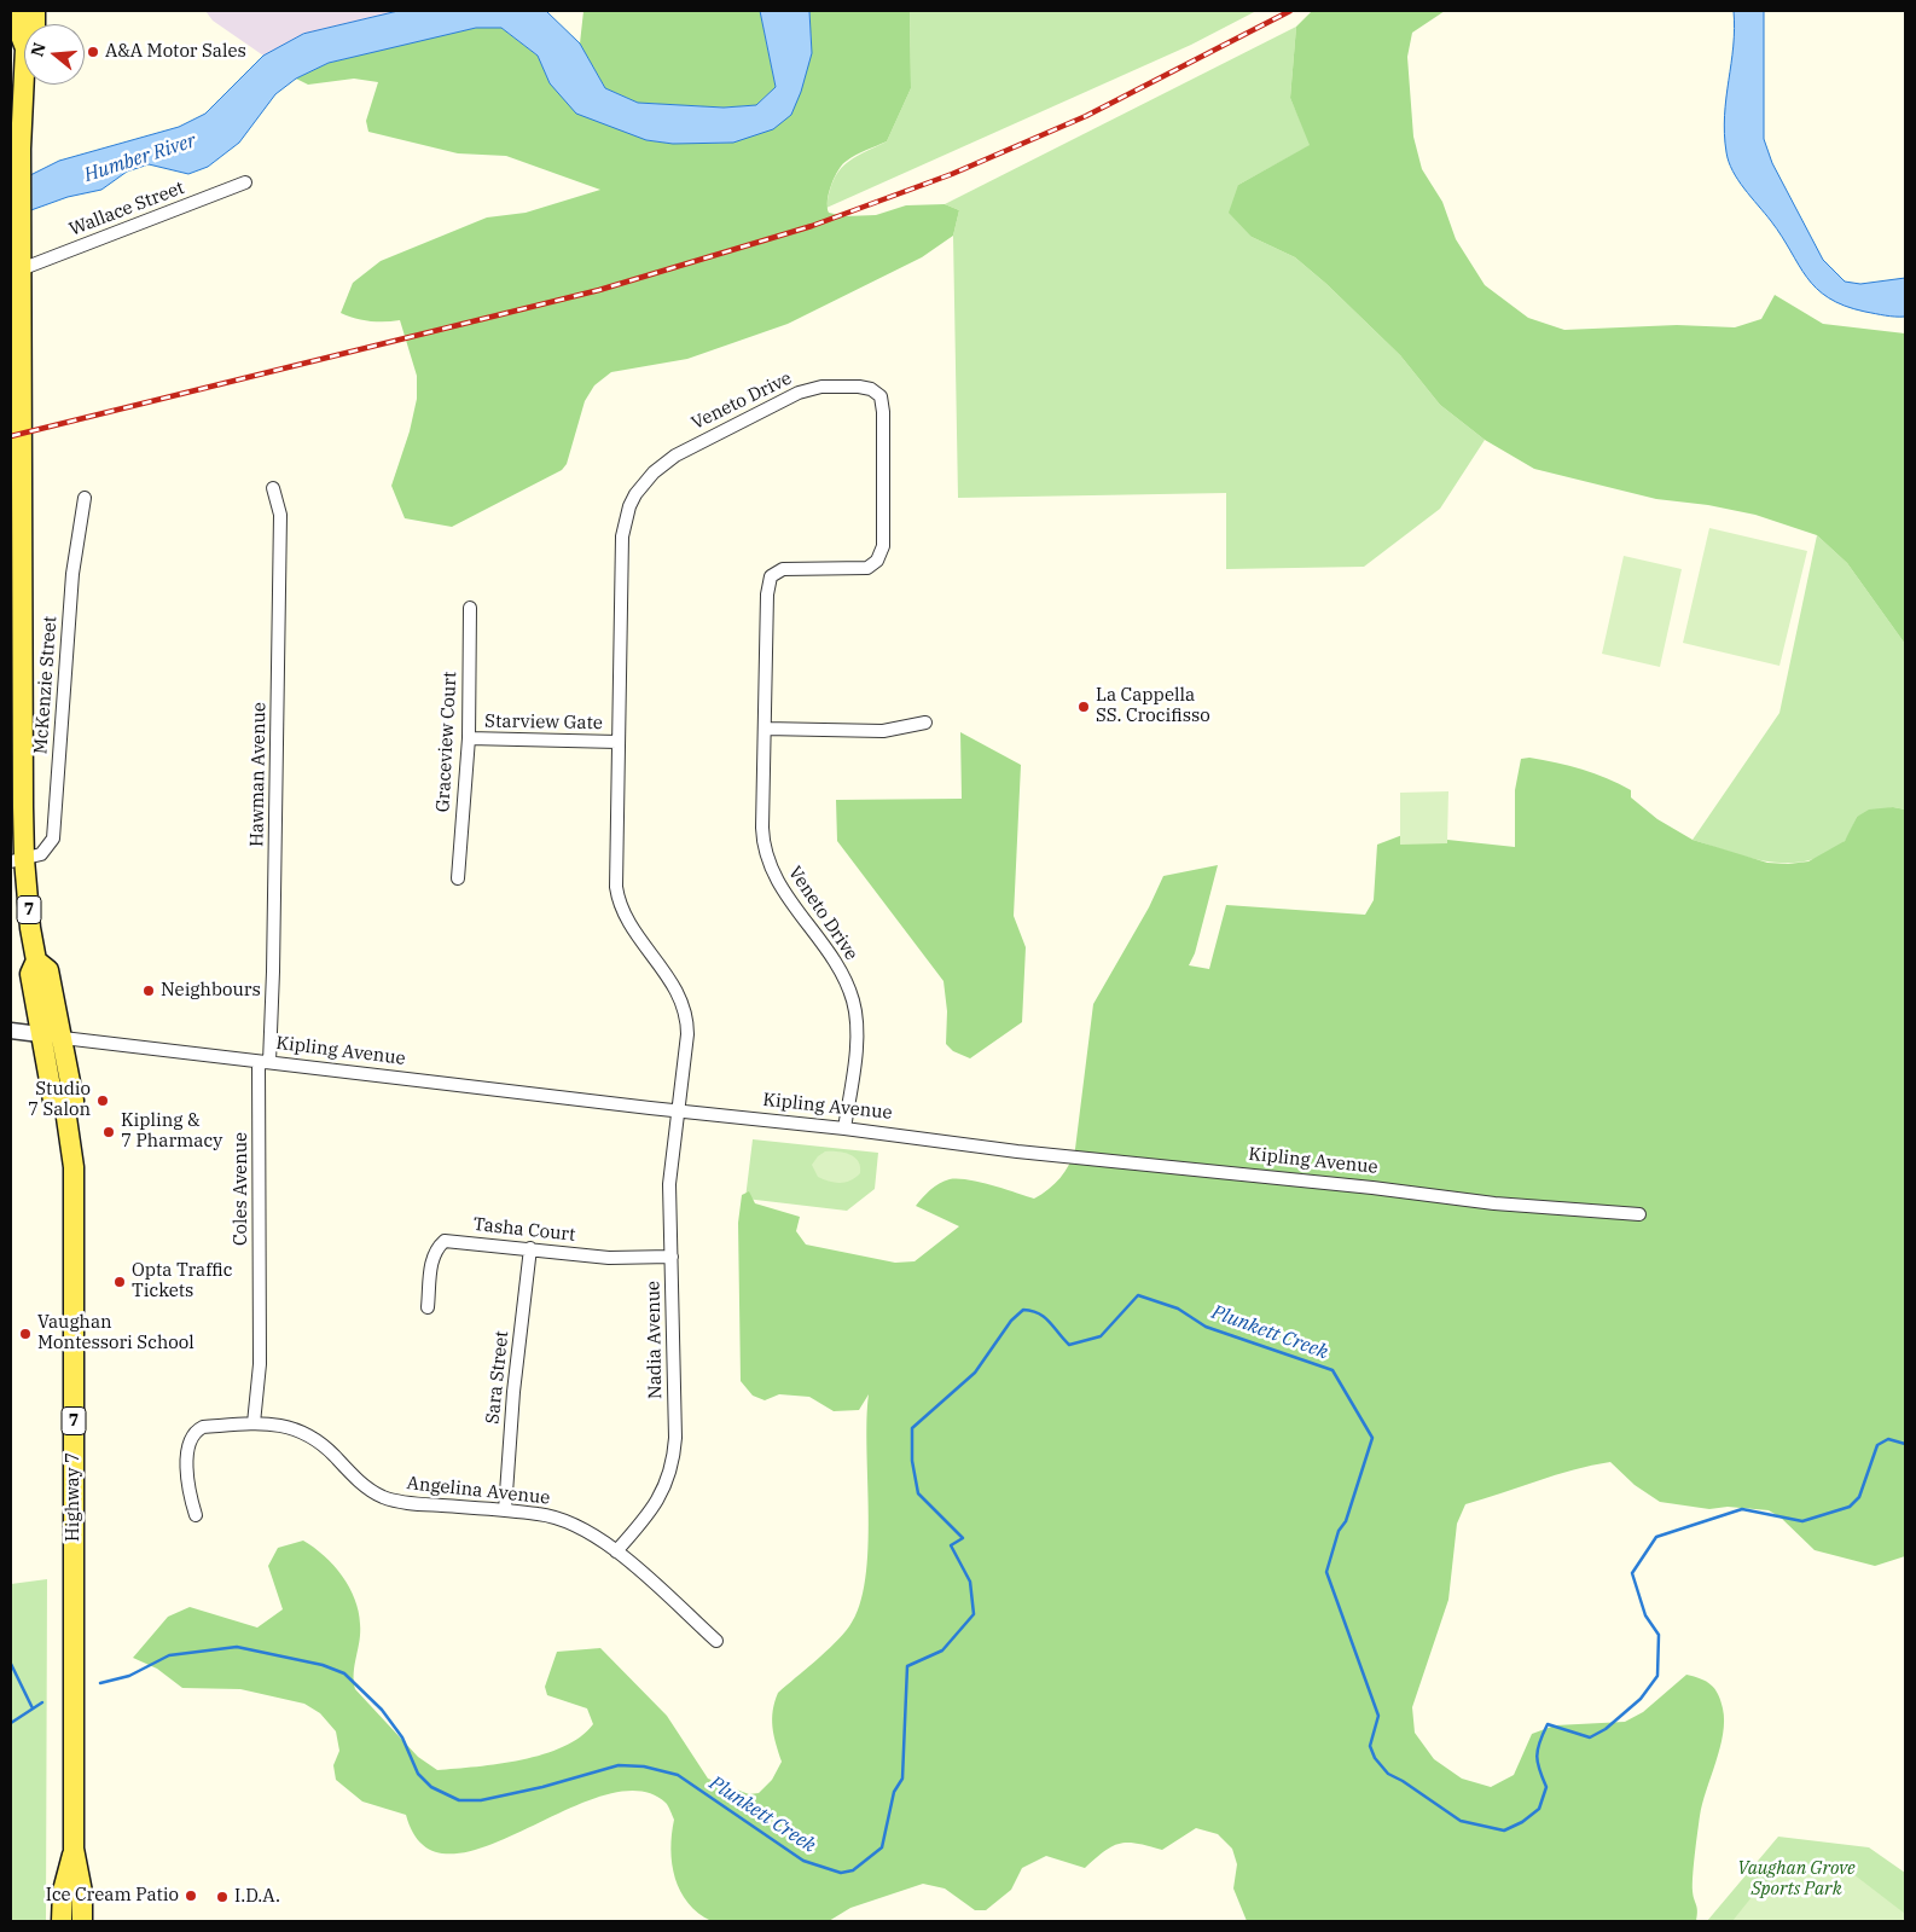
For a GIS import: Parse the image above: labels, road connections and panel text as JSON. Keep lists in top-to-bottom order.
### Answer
{
  "streets": {
    "main road": ["7", "Highway 7"],
    "street": [
      "Wallace Street",
      "Veneto Drive",
      "McKenzie Street",
      "Starview Gate",
      "Graceview Court",
      "Hawman Avenue",
      "Kipling Avenue",
      "Coles Avenue",
      "Tasha Court",
      "Nadia Avenue",
      "Sara Street",
      "Angelina Avenue"
    ]
  },
  "crossings": [
    ["Wallace Street", "Highway 7"],
    ["Veneto Drive", "Starview Gate"],
    ["Veneto Drive", "Kipling Avenue"],
    ["Veneto Drive", "Nadia Avenue"],
    ["McKenzie Street", "Highway 7"],
    ["Starview Gate", "Graceview Court"],
    ["Hawman Avenue", "Kipling Avenue"],
    ["Hawman Avenue", "Coles Avenue"],
    ["Kipling Avenue", "Coles Avenue"],
    ["Kipling Avenue", "Nadia Avenue"],
    ["Kipling Avenue", "Highway 7"],
    ["Coles Avenue", "Angelina Avenue"],
    ["Tasha Court", "Nadia Avenue"],
    ["Tasha Court", "Sara Street"],
    ["Nadia Avenue", "Angelina Avenue"],
    ["Sara Street", "Angelina Avenue"]
  ],
  "water": ["Humber River", "Plunkett Creek"],
  "parks": ["Vaughan Grove Sports Park"],
  "places": [
    "A&A Motor Sales",
    "La Cappella SS. Crocifisso",
    "Neighbours",
    "Studio 7 Salon",
    "Kipling & 7 Pharmacy",
    "Opta Traffic Tickets",
    "Vaughan Montessori School",
    "Ice Cream Patio",
    "I.D.A."
  ],
  "north": "left"
}
